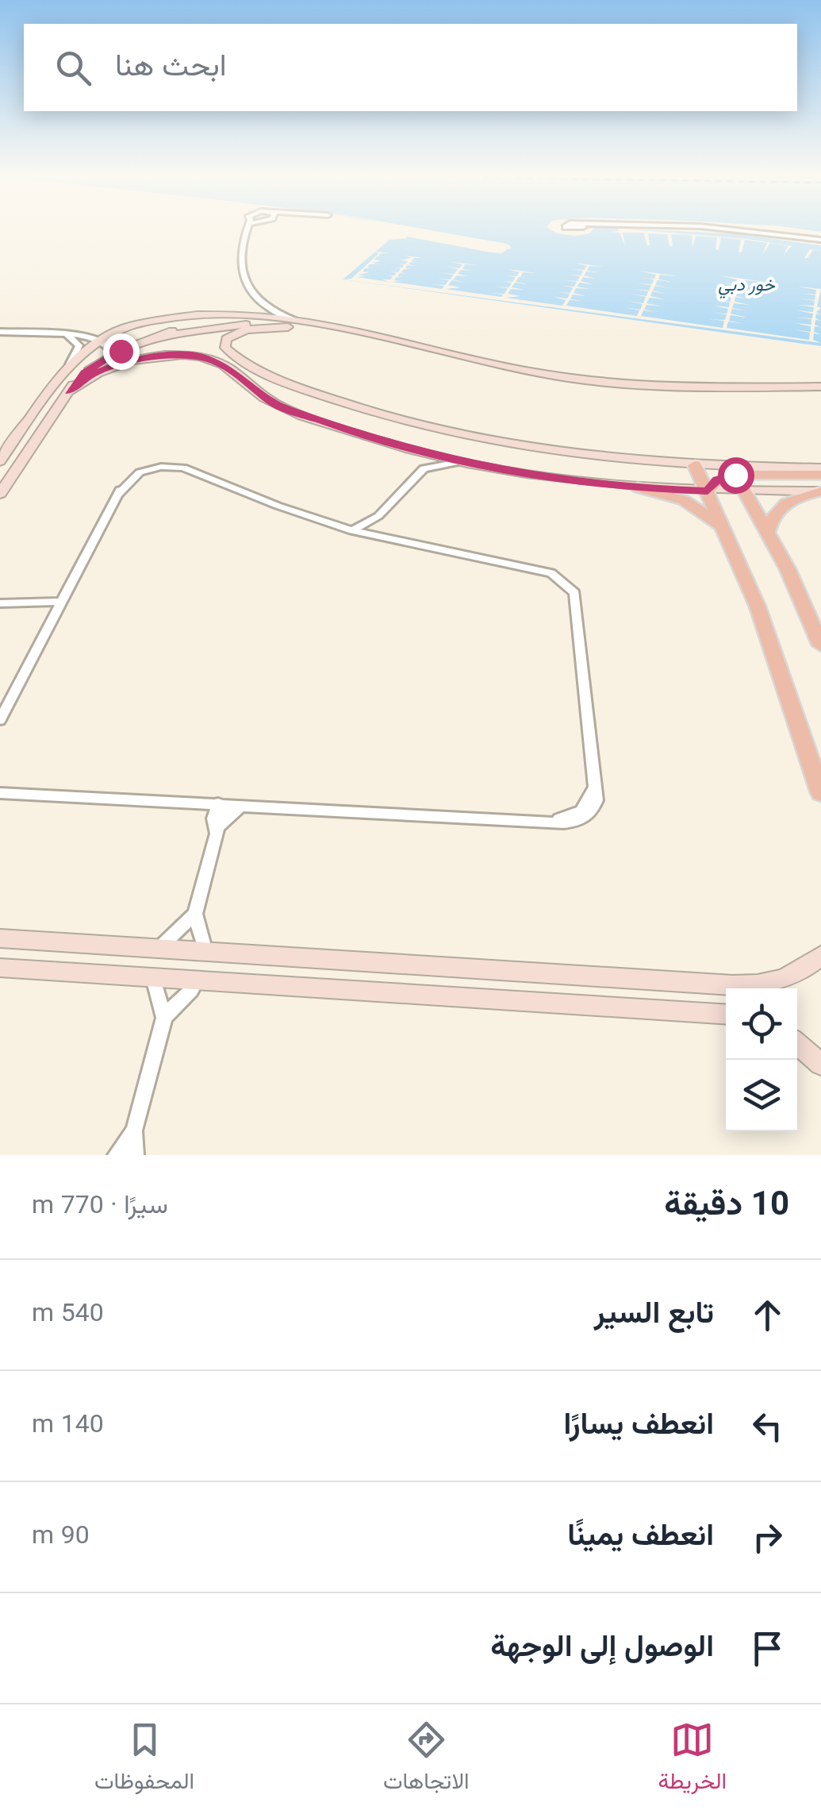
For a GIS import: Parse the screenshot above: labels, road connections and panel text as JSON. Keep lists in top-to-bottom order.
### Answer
{
  "water": ["خور دبي"],
  "page": {
    "search": "ابحث هنا",
    "heading": ["10 دقيقة", "سيرًا · 770 m"],
    "list": [
      ["تابع السير", "540 m"],
      ["انعطف يسارًا", "140 m"],
      ["انعطف يمينًا", "90 m"],
      "الوصول إلى الوجهة"
    ],
    "nav": ["الخريطة", "الاتجاهات", "المحفوظات"]
  }
}
